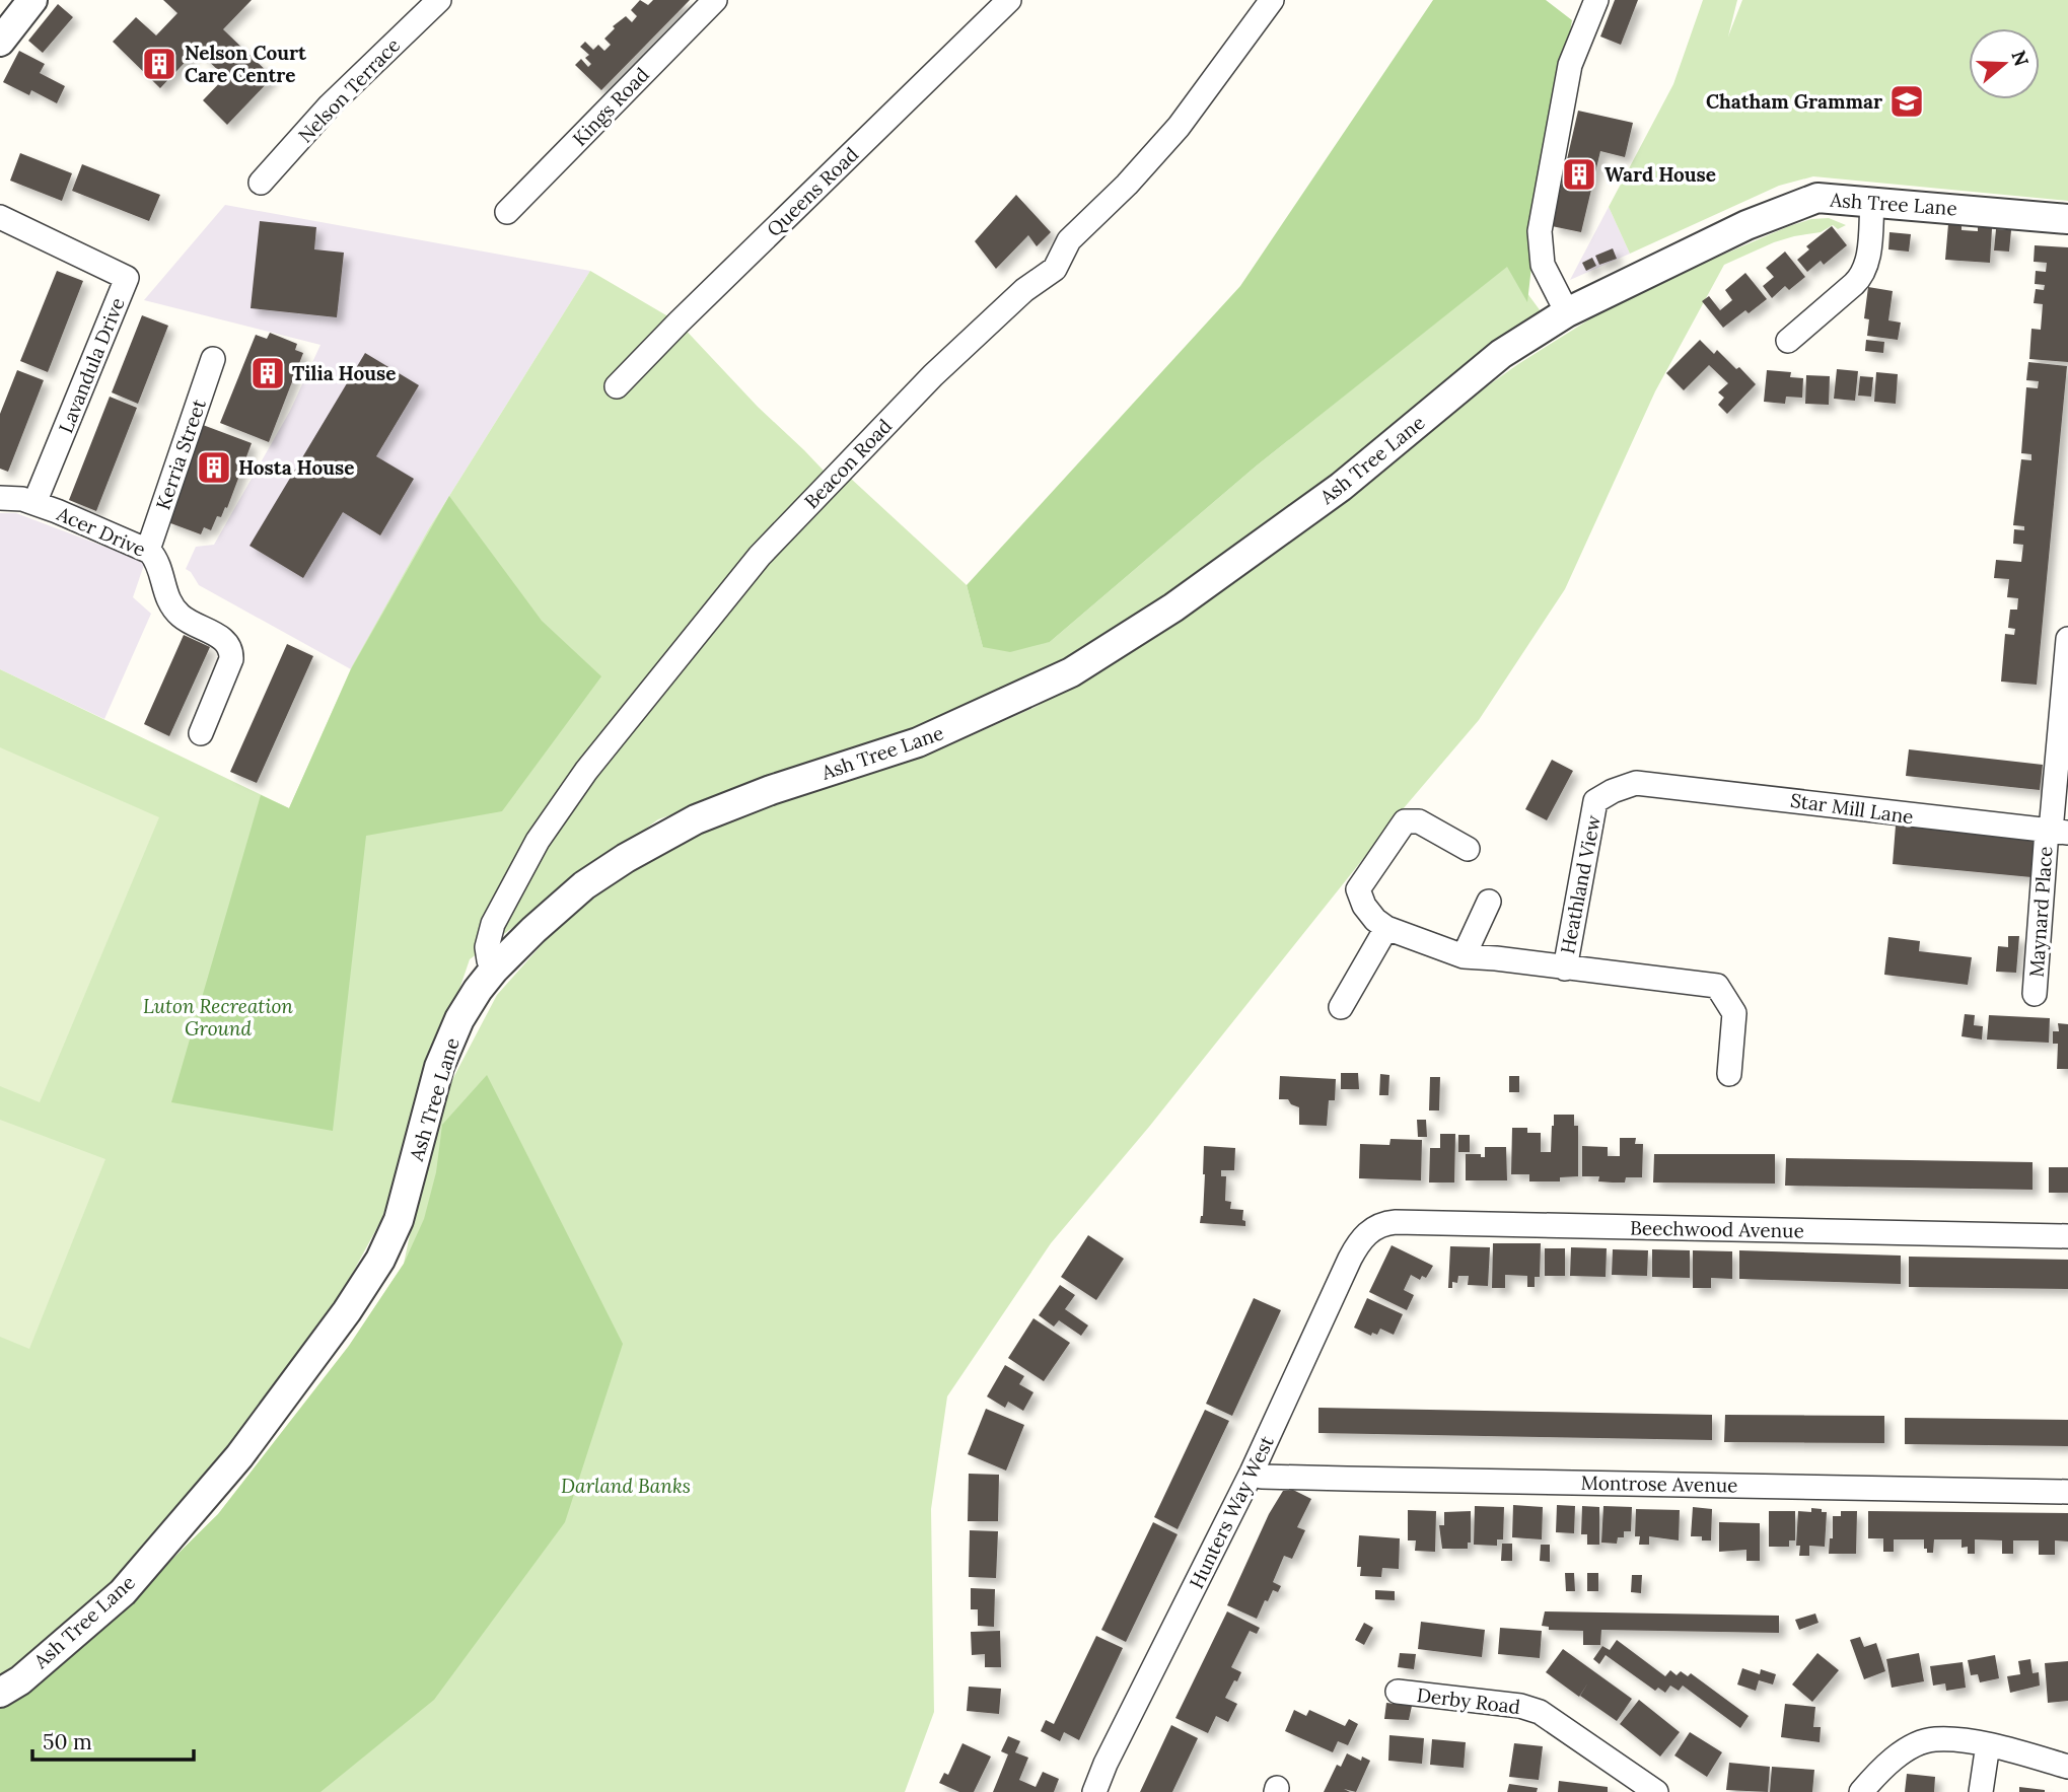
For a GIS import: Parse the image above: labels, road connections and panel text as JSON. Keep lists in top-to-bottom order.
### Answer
{
  "streets": {
    "street": [
      "Nelson Terrace",
      "Kings Road",
      "Queens Road",
      "Ash Tree Lane",
      "Lavandula Drive",
      "Kerria Street",
      "Beacon Road",
      "Acer Drive",
      "Star Mill Lane",
      "Heathland View",
      "Maynard Place",
      "Beechwood Avenue",
      "Montrose Avenue",
      "Hunters Way West",
      "Derby Road"
    ]
  },
  "crossings": [
    ["Ash Tree Lane", "Beacon Road"],
    ["Lavandula Drive", "Acer Drive"],
    ["Kerria Street", "Acer Drive"],
    ["Star Mill Lane", "Heathland View"],
    ["Star Mill Lane", "Maynard Place"],
    ["Beechwood Avenue", "Hunters Way West"],
    ["Montrose Avenue", "Hunters Way West"]
  ],
  "parks": ["Luton Recreation Ground", "Darland Banks"],
  "places": {
    "building": [
      "Nelson Court Care Centre",
      "Ward House",
      "Tilia House",
      "Hosta House"
    ],
    "school or university": ["Chatham Grammar"]
  },
  "scale_bar": "50 m",
  "north": "right"
}
